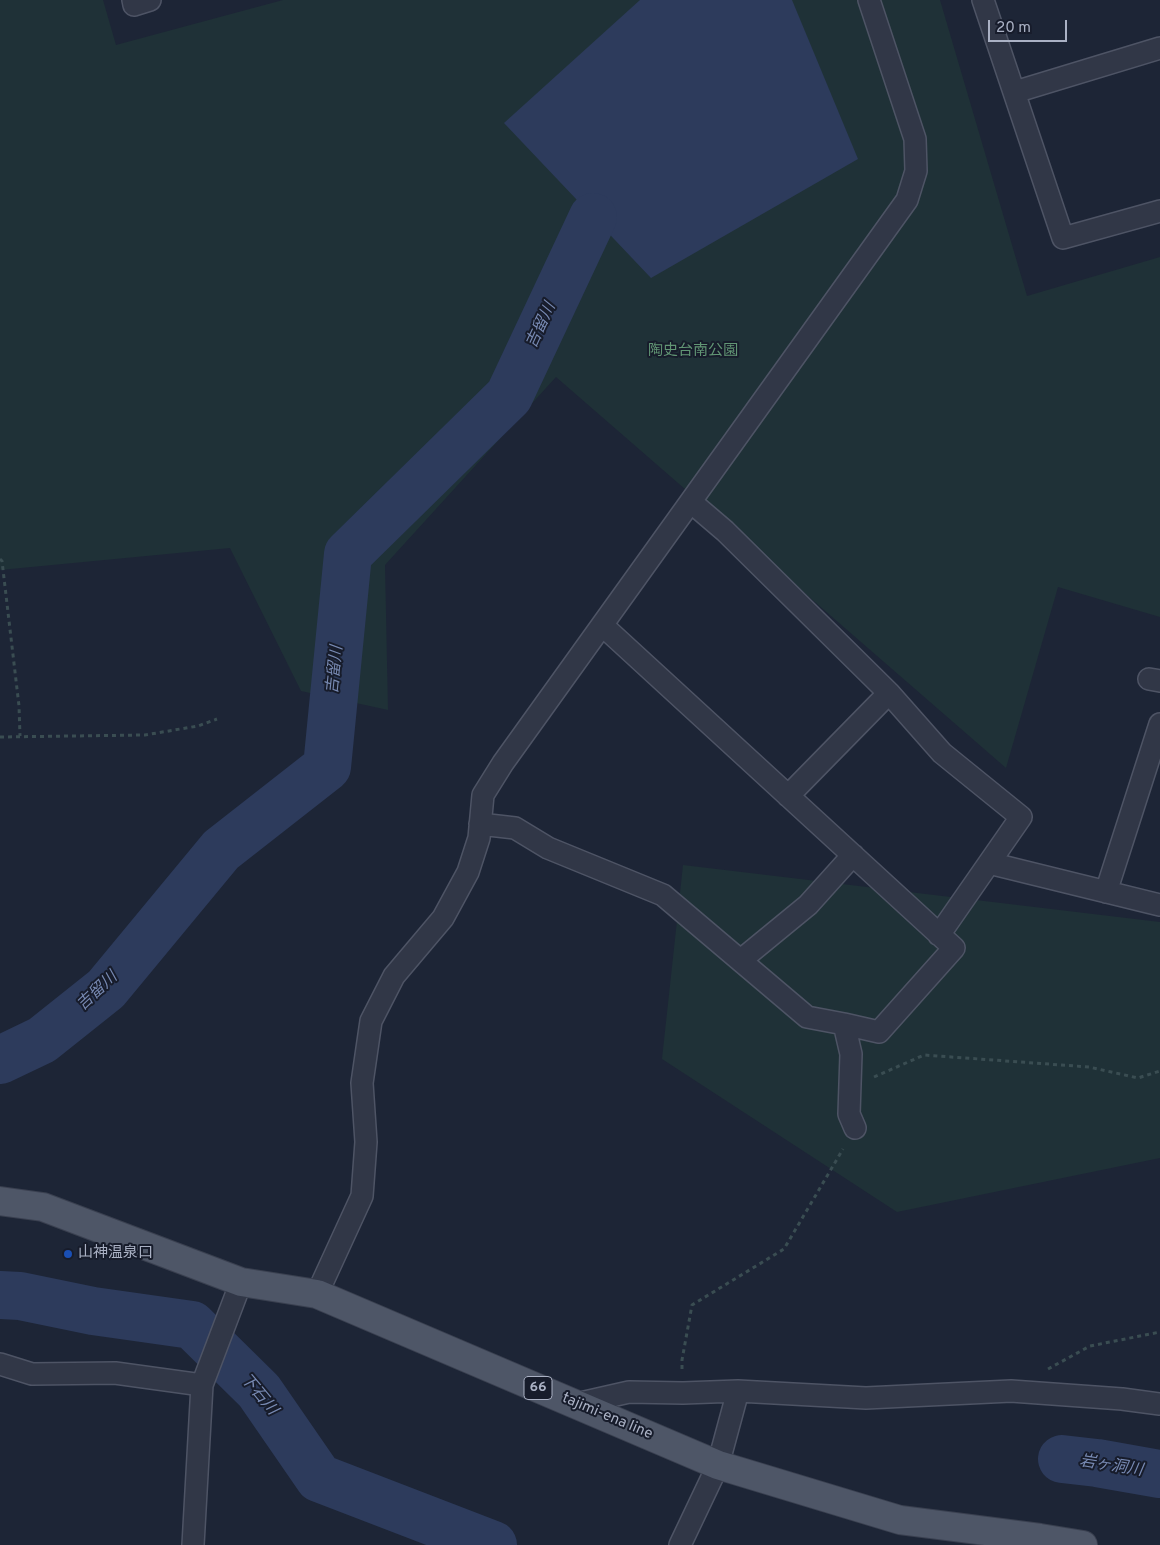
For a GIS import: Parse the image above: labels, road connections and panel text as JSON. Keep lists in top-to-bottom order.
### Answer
{
  "streets": {
    "main road": ["66", "tajimi-ena line"]
  },
  "water": ["吉留川", "下石川", "岩ヶ洞川"],
  "parks": ["陶史台南公園"],
  "places": ["山神温泉口"],
  "scale_bar": "20 m"
}
